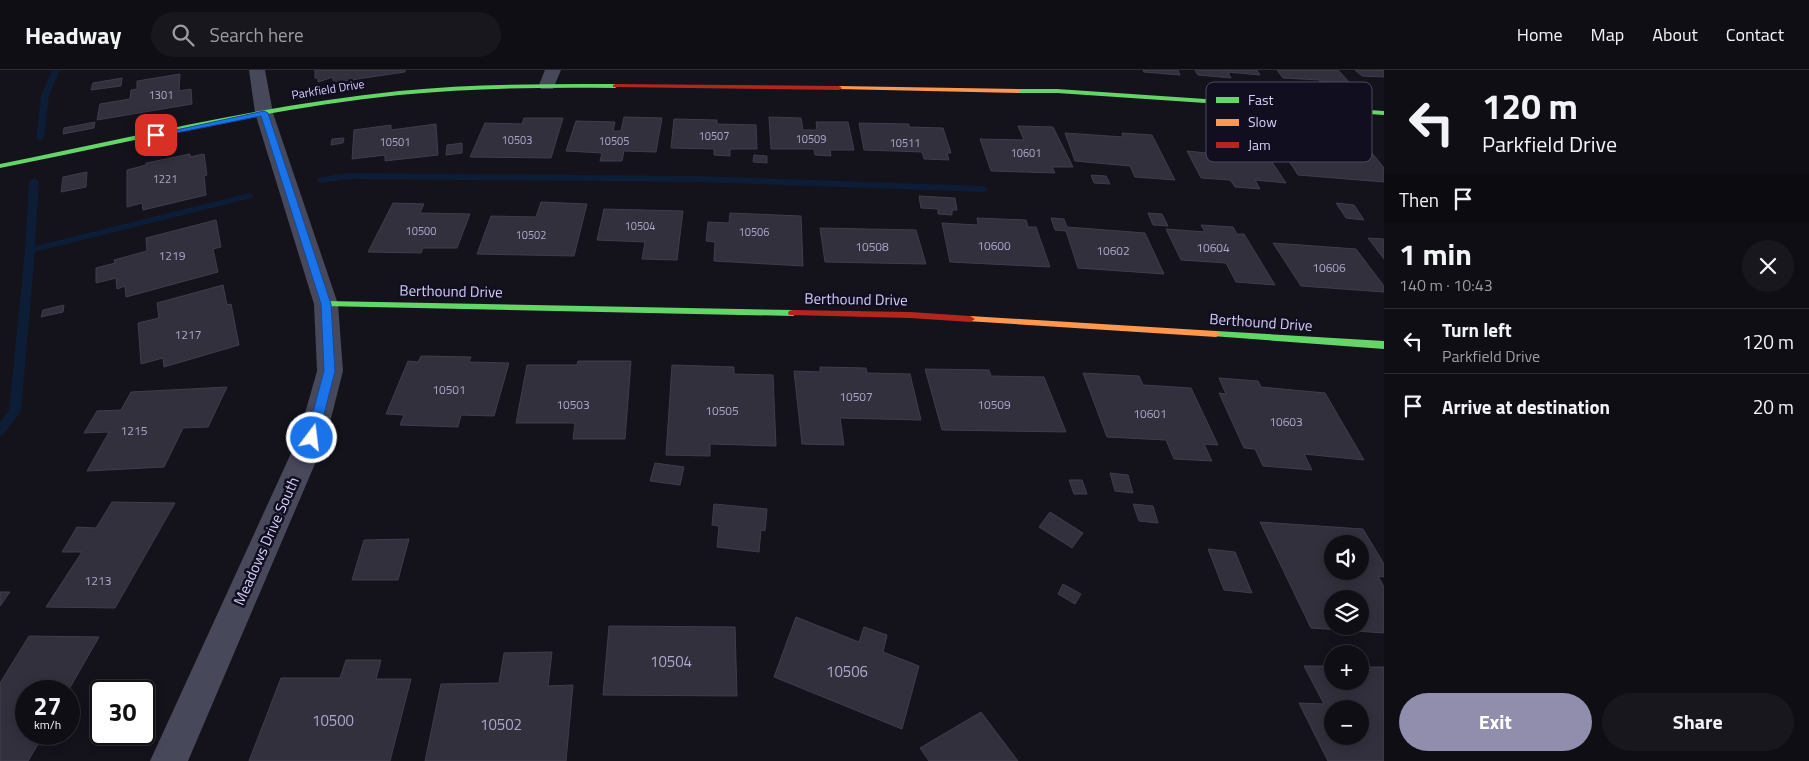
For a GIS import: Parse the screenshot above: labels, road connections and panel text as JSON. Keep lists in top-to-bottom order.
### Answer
{
  "streets": {
    "street": ["Parkfield Drive", "Berthound Drive", "Meadows Drive South"]
  },
  "crossings": [
    ["Parkfield Drive", "Meadows Drive South"],
    ["Berthound Drive", "Meadows Drive South"]
  ],
  "house_numbers": [
    "1301",
    "10507",
    "10509",
    "10503",
    "10505",
    "10501",
    "10511",
    "10601",
    "1221",
    "10504",
    "10500",
    "10506",
    "10502",
    "10600",
    "10508",
    "10604",
    "10602",
    "1219",
    "10606",
    "1217",
    "10501",
    "10507",
    "10503",
    "10509",
    "10505",
    "10601",
    "10603",
    "1215",
    "1213",
    "10504",
    "10506",
    "10500",
    "10502"
  ],
  "legend": ["Fast", "Slow", "Jam"],
  "page": {
    "header": "Headway",
    "search": "Search here",
    "nav": [
      "Home",
      "Map",
      "About",
      "Contact"
    ],
    "turn": ["120 m", "Parkfield Drive"],
    "then": "Then",
    "heading": ["1 min", "140 m · 10:43"],
    "list": [
      {
        "name": "Turn left",
        "note": "Parkfield Drive",
        "value": "120 m"
      },
      {
        "name": "Arrive at destination",
        "value": "20 m"
      }
    ],
    "map_buttons": ["+", "−"],
    "speed": "27 km/h",
    "limit": "30",
    "buttons": ["Exit", "Share"]
  }
}
